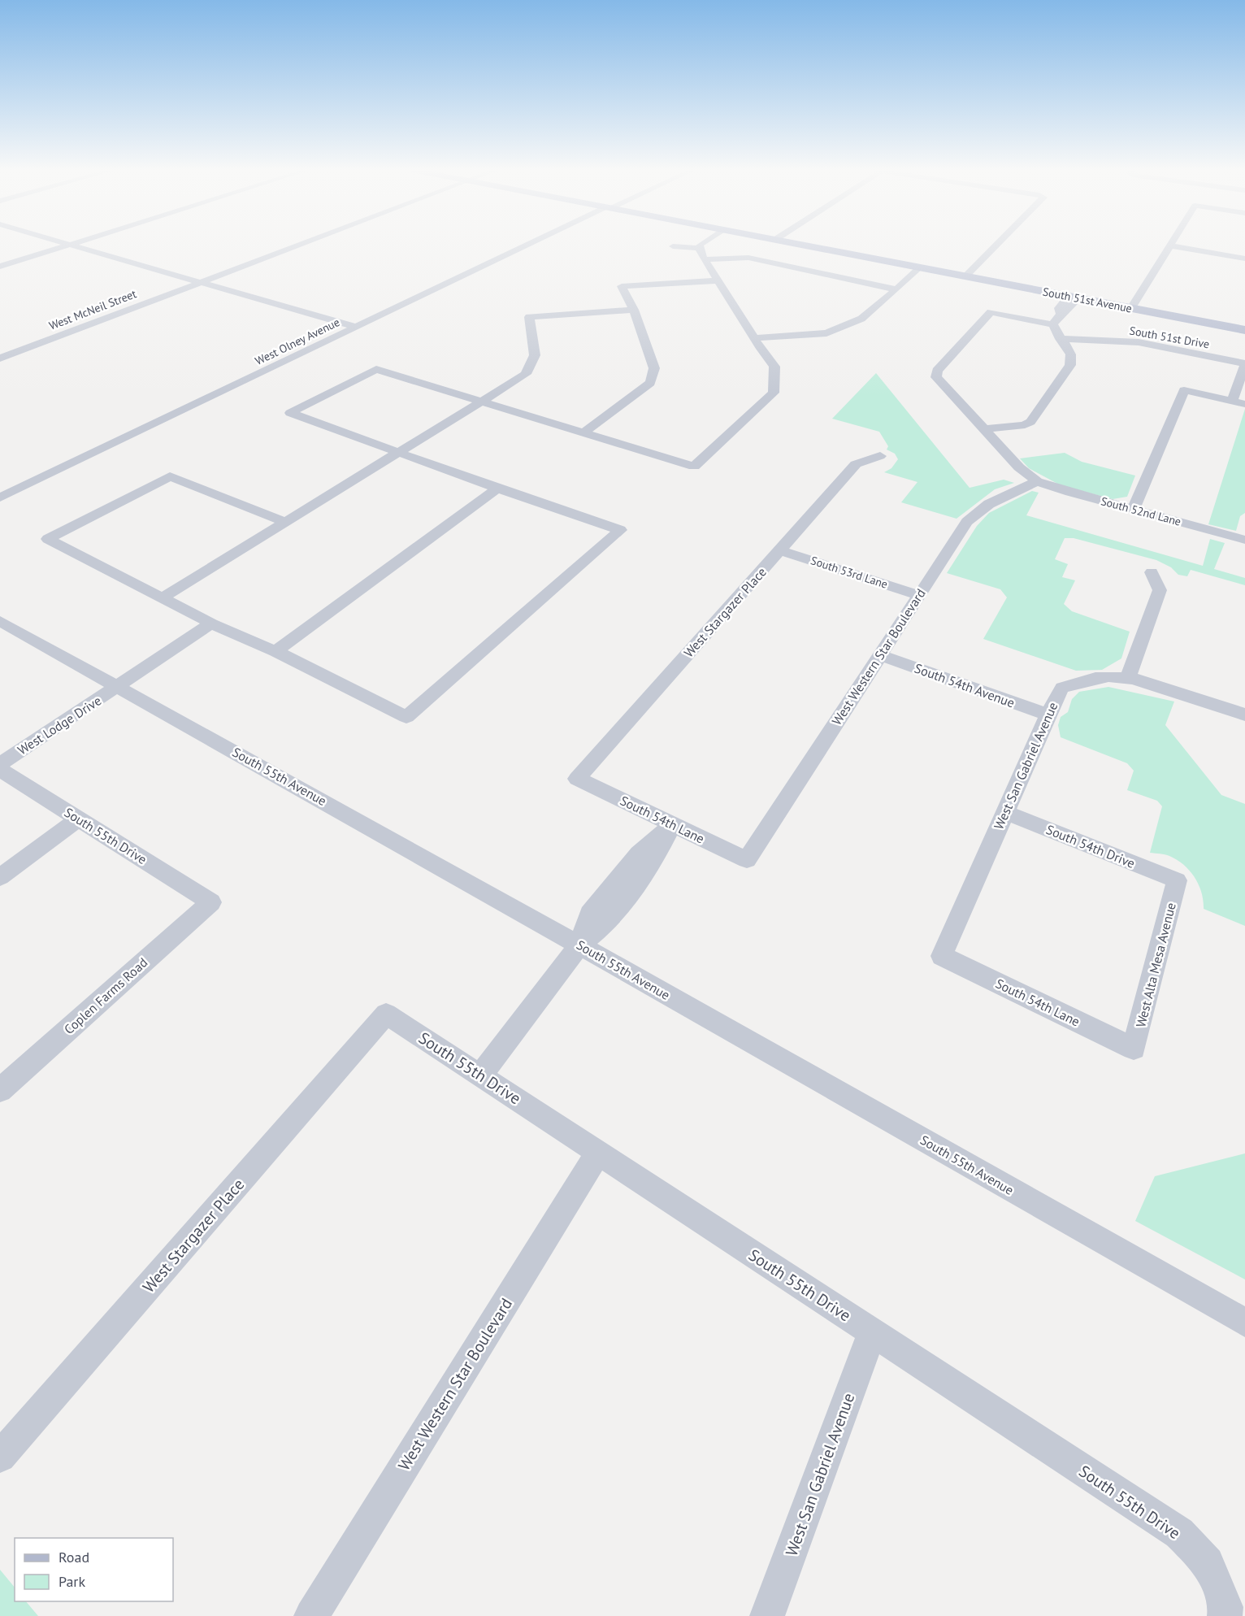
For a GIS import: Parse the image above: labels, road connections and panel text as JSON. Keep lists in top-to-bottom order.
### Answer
{
  "streets": {
    "main road": ["South 51st Avenue"],
    "street": [
      "West McNeil Street",
      "South 51st Drive",
      "West Olney Avenue",
      "South 52nd Lane",
      "South 53rd Lane",
      "West Stargazer Place",
      "West Western Star Boulevard",
      "South 54th Avenue",
      "West Lodge Drive",
      "West San Gabriel Avenue",
      "South 55th Avenue",
      "South 54th Lane",
      "South 55th Drive",
      "South 54th Drive",
      "West Alta Mesa Avenue",
      "Coplen Farms Road"
    ]
  },
  "crossings": [
    ["South 52nd Lane", "West Western Star Boulevard"],
    ["South 53rd Lane", "West Stargazer Place"],
    ["South 53rd Lane", "West Western Star Boulevard"],
    ["West Stargazer Place", "South 54th Lane"],
    ["West Stargazer Place", "South 55th Drive"],
    ["West Western Star Boulevard", "South 54th Avenue"],
    ["West Western Star Boulevard", "South 54th Lane"],
    ["West Western Star Boulevard", "South 55th Drive"],
    ["South 54th Avenue", "West San Gabriel Avenue"],
    ["West Lodge Drive", "South 55th Avenue"],
    ["West San Gabriel Avenue", "South 54th Lane"],
    ["West San Gabriel Avenue", "South 55th Drive"],
    ["West San Gabriel Avenue", "South 54th Drive"],
    ["South 54th Lane", "West Alta Mesa Avenue"],
    ["South 55th Drive", "Coplen Farms Road"],
    ["South 54th Drive", "West Alta Mesa Avenue"]
  ],
  "legend": ["Road", "Park"]
}
